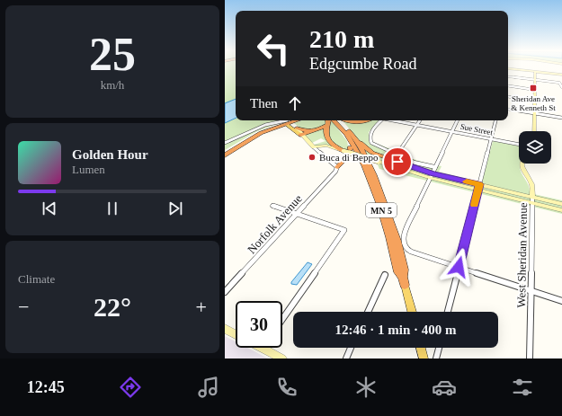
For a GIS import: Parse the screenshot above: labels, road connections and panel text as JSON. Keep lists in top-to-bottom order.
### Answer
{
  "streets": {
    "highway": ["MN 5"],
    "street": ["Sue Street", "Norfolk Avenue", "West Sheridan Avenue"]
  },
  "places": {
    "transit": ["Sheridan Ave & Kenneth St"],
    "other": ["Buca di Beppo"]
  },
  "page": {
    "tile": [
      ["25", "km/h"],
      "Climate"
    ],
    "turn": ["210 m", "Edgcumbe Road"],
    "then": "Then",
    "song": ["Golden Hour", "Lumen"],
    "heat": ["−", "22°", "+"],
    "limit": "30",
    "trip": "12:46 · 1 min · 400 m",
    "tabs": "12:45"
  }
}
